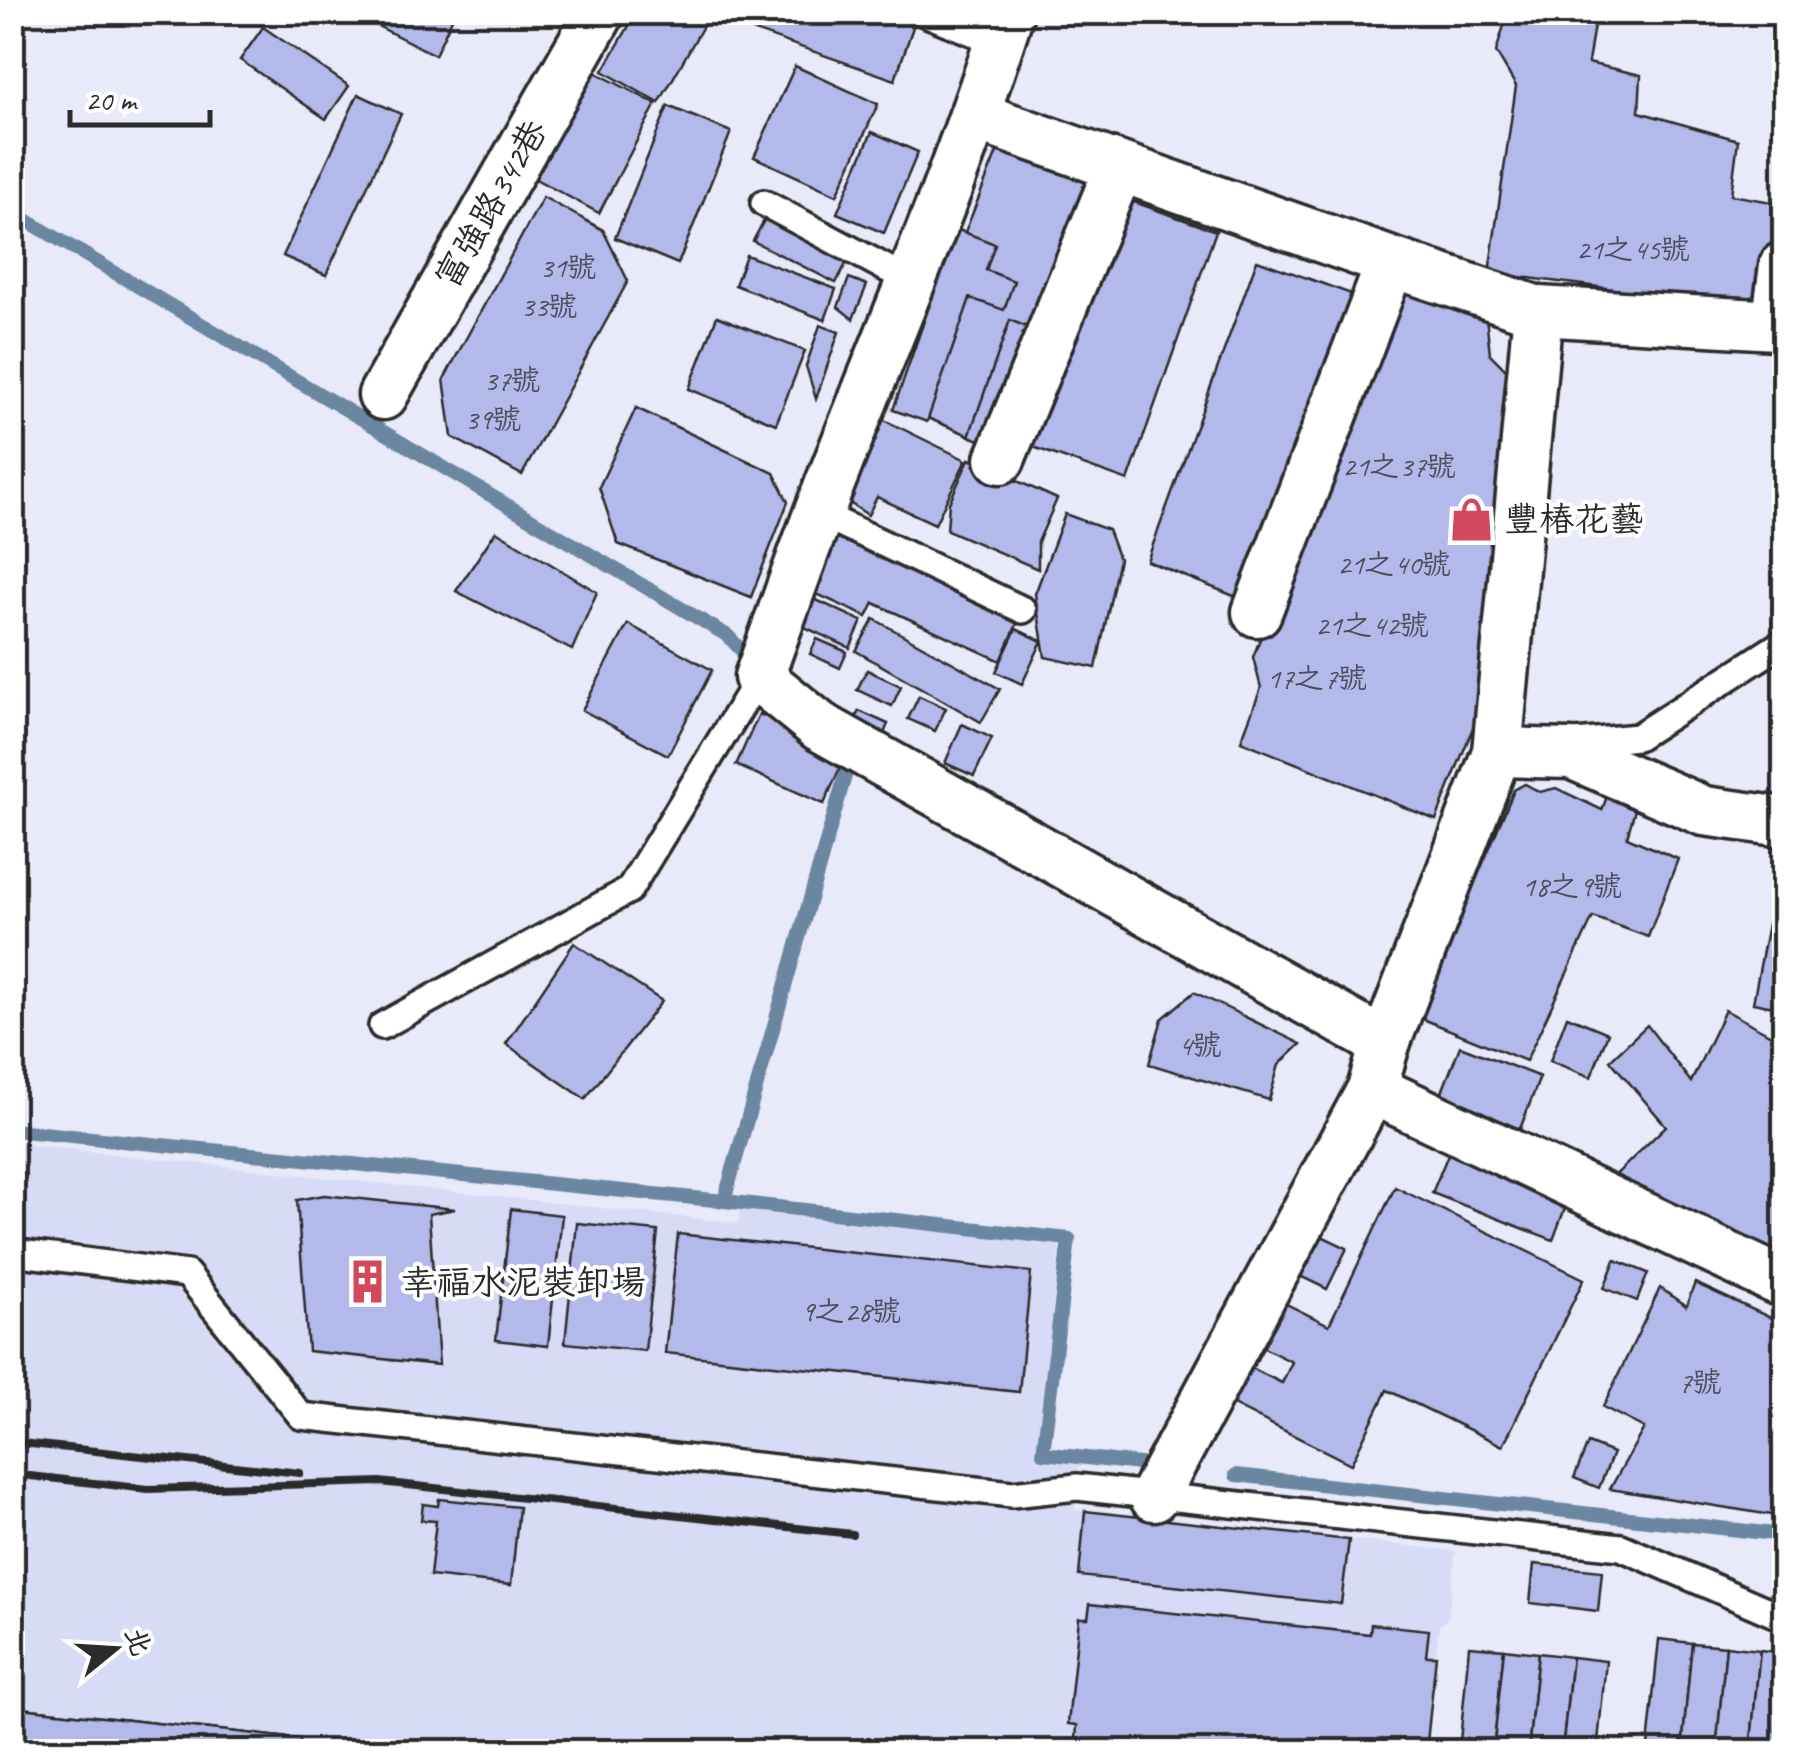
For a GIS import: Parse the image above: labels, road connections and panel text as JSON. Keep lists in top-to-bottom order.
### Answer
{
  "streets": {
    "street": ["富強路342巷"]
  },
  "places": {
    "shop": ["豐椿花藝"],
    "building": ["幸福水泥裝卸場"]
  },
  "house_numbers": [
    "21之45號",
    "31號",
    "33號",
    "37號",
    "39號",
    "21之37號",
    "21之40號",
    "21之42號",
    "17之7號",
    "18之9號",
    "4號",
    "9之28號",
    "7號"
  ],
  "scale_bar": "20 m",
  "north": "right"
}
